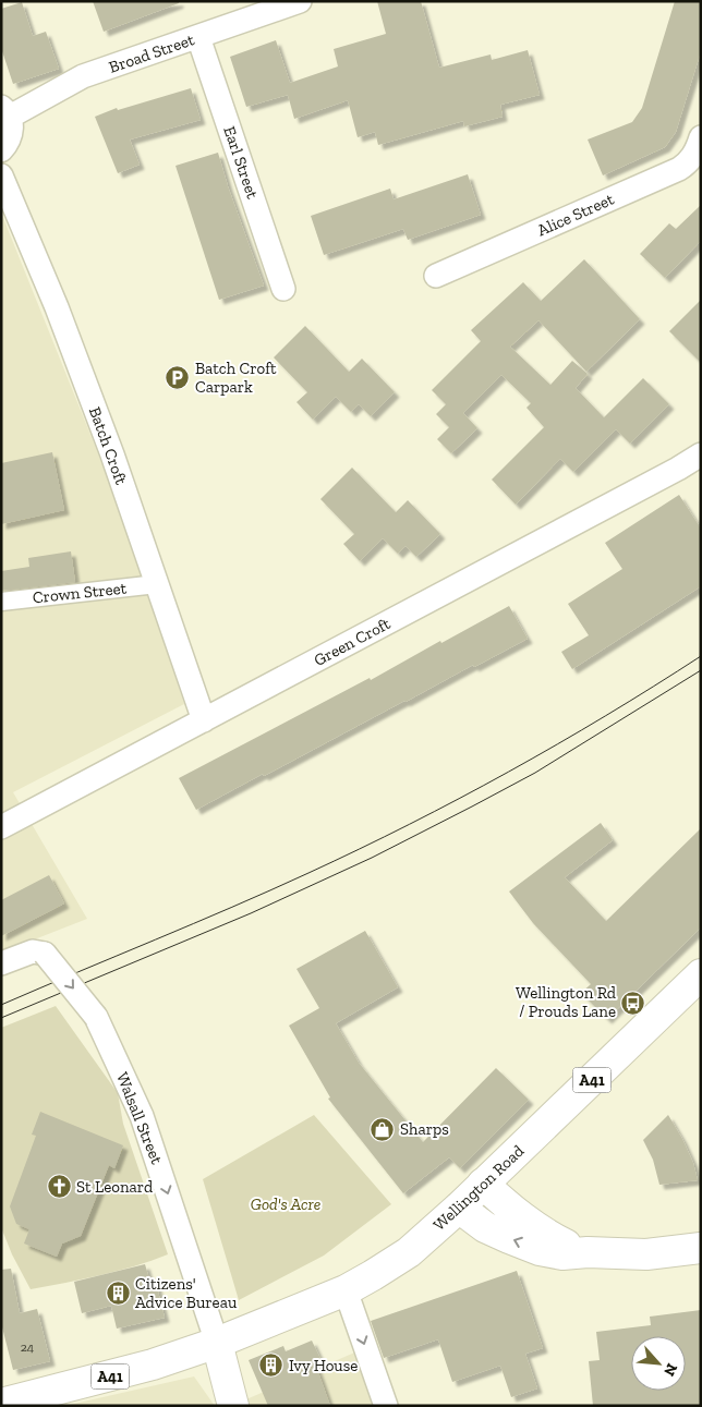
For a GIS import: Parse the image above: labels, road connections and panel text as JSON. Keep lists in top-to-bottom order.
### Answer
{
  "streets": {
    "main road": ["A41", "Wellington Road"],
    "street": [
      "Broad Street",
      "Earl Street",
      "Alice Street",
      "Batch Croft",
      "Crown Street",
      "Green Croft",
      "Walsall Street"
    ]
  },
  "crossings": [
    ["Broad Street", "Earl Street"],
    ["Batch Croft", "Crown Street"],
    ["Batch Croft", "Green Croft"],
    ["A41", "Walsall Street"],
    ["A41", "Wellington Road"],
    ["Walsall Street", "Wellington Road"]
  ],
  "one_way": ["Walsall Street"],
  "parks": ["God's Acre"],
  "places": {
    "parking": ["Batch Croft Carpark"],
    "bus stop": ["Wellington Rd / Prouds Lane"],
    "shop": ["Sharps"],
    "church": ["St Leonard"],
    "building": ["Citizens' Advice Bureau", "Ivy House"]
  },
  "house_numbers": ["24"],
  "north": "bottom right"
}
